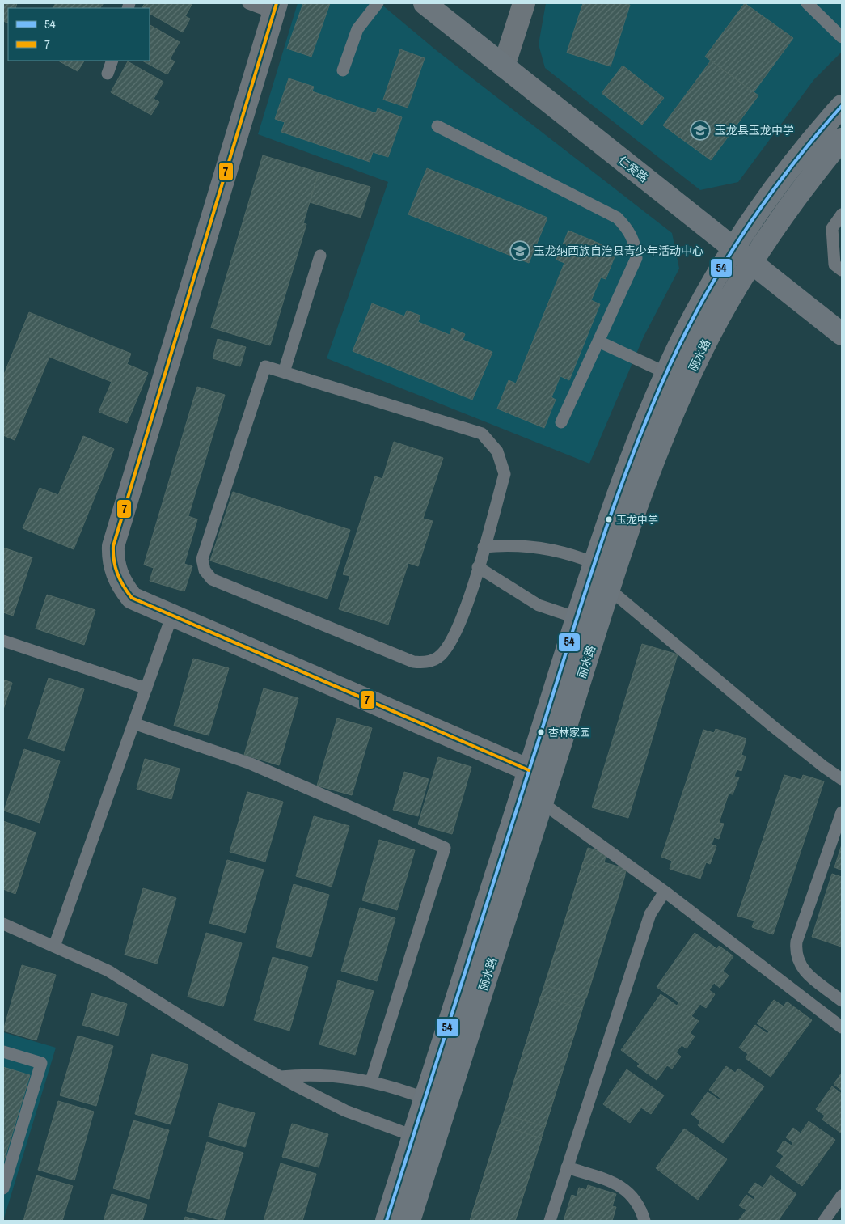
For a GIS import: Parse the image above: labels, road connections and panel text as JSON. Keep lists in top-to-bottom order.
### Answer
{
  "streets": {
    "street": ["仁爱路", "丽水路"]
  },
  "crossings": [
    ["仁爱路", "丽水路"]
  ],
  "places": {
    "school or university": ["玉龙县玉龙中学", "玉龙纳西族自治县青少年活动中心"],
    "other": ["玉龙中学", "杏林家园"]
  },
  "lines": ["transit line 7", "transit line 54"],
  "legend": ["54", "7"]
}
